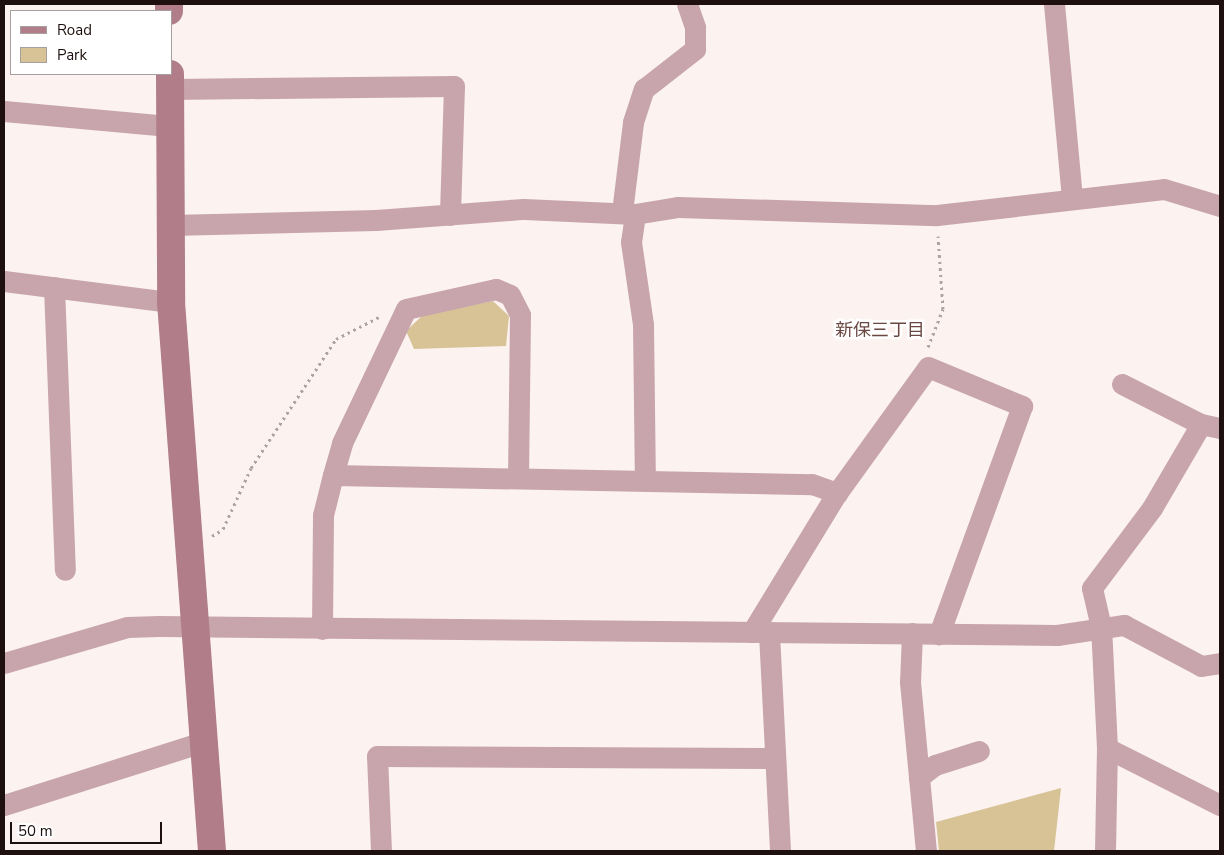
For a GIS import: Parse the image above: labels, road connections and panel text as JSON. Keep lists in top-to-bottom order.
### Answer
{
  "districts": ["新保三丁目"],
  "legend": ["Road", "Park"],
  "scale_bar": "50 m"
}
